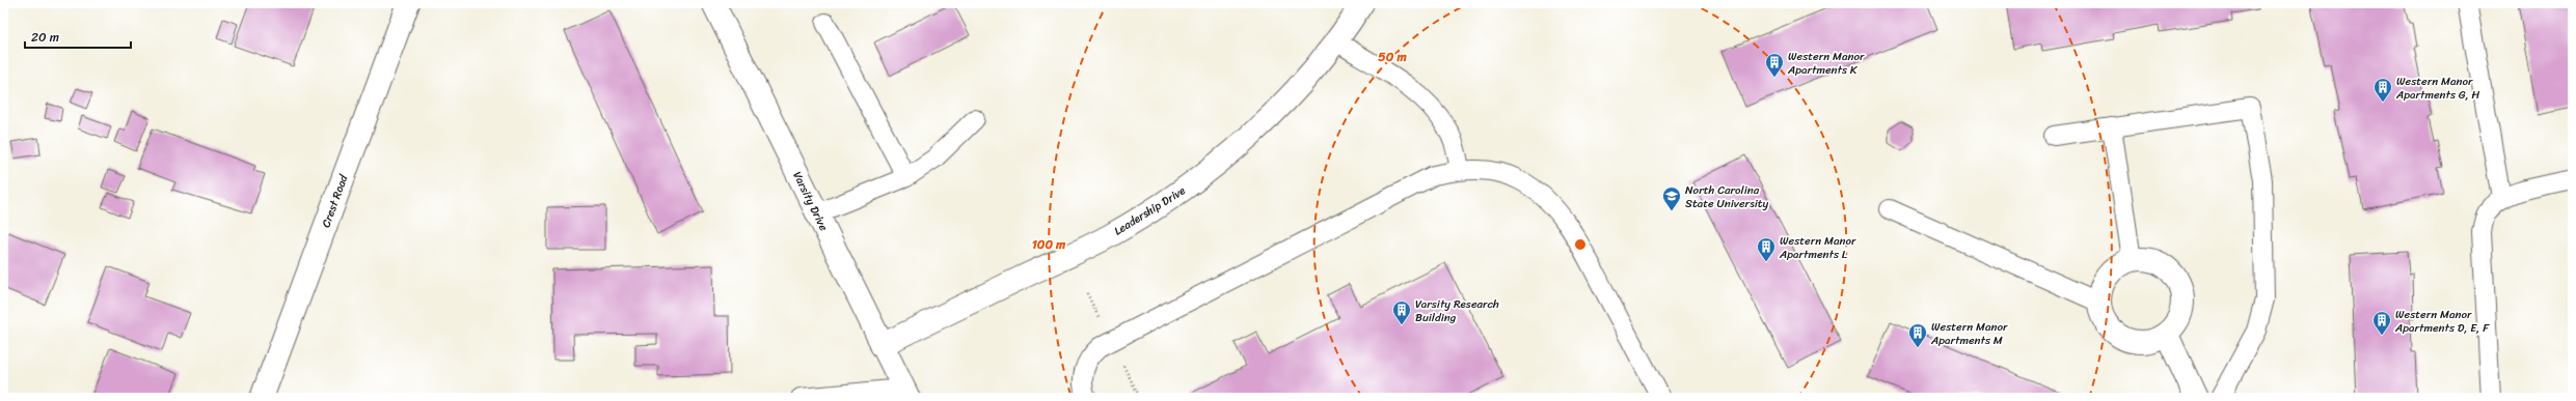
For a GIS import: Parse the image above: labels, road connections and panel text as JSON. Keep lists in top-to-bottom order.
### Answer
{
  "streets": {
    "street": ["Crest Road", "Varsity Drive", "Leadership Drive"]
  },
  "crossings": [
    ["Varsity Drive", "Leadership Drive"]
  ],
  "places": {
    "building": [
      "Western Manor Apartments K",
      "Western Manor Apartments G, H",
      "Western Manor Apartments L",
      "Varsity Research Building",
      "Western Manor Apartments D, E, F",
      "Western Manor Apartments M"
    ],
    "school or university": ["North Carolina State University"]
  },
  "scale_bar": "20 m",
  "rings": ["50 m", "100 m"]
}
